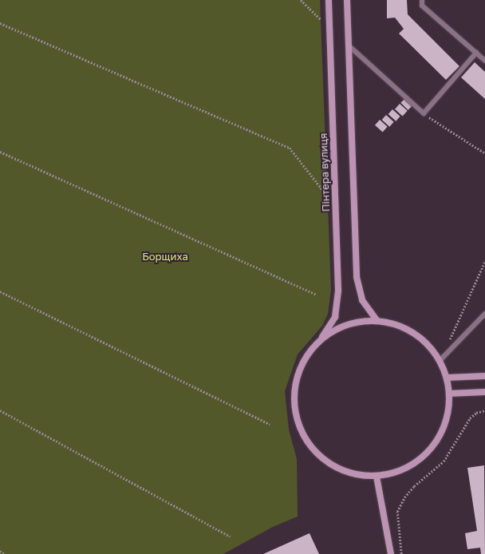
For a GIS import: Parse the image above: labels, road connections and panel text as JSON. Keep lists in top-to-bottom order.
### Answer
{
  "streets": {
    "street": ["Пінтера вулиця"]
  },
  "parks": ["Борщиха"]
}
